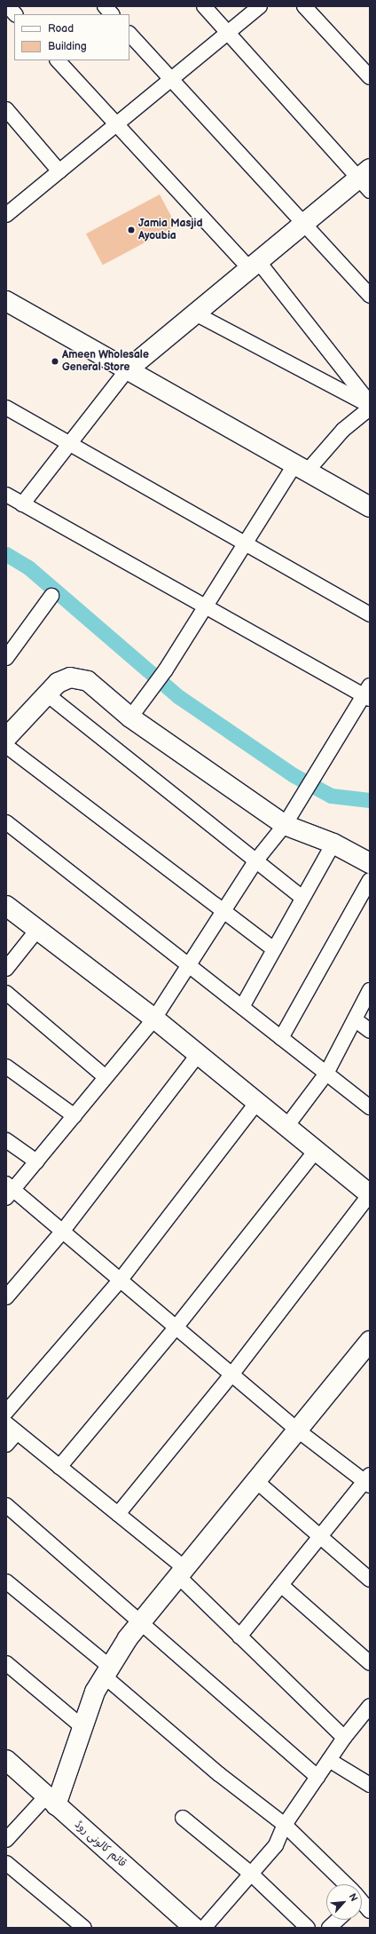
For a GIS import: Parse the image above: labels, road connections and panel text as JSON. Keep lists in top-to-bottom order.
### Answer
{
  "streets": {
    "street": ["قائم کالونی روڈ"]
  },
  "places": ["Jamia Masjid Ayoubia", "Ameen Wholesale General Store"],
  "legend": ["Road", "Building"],
  "north": "top right"
}
